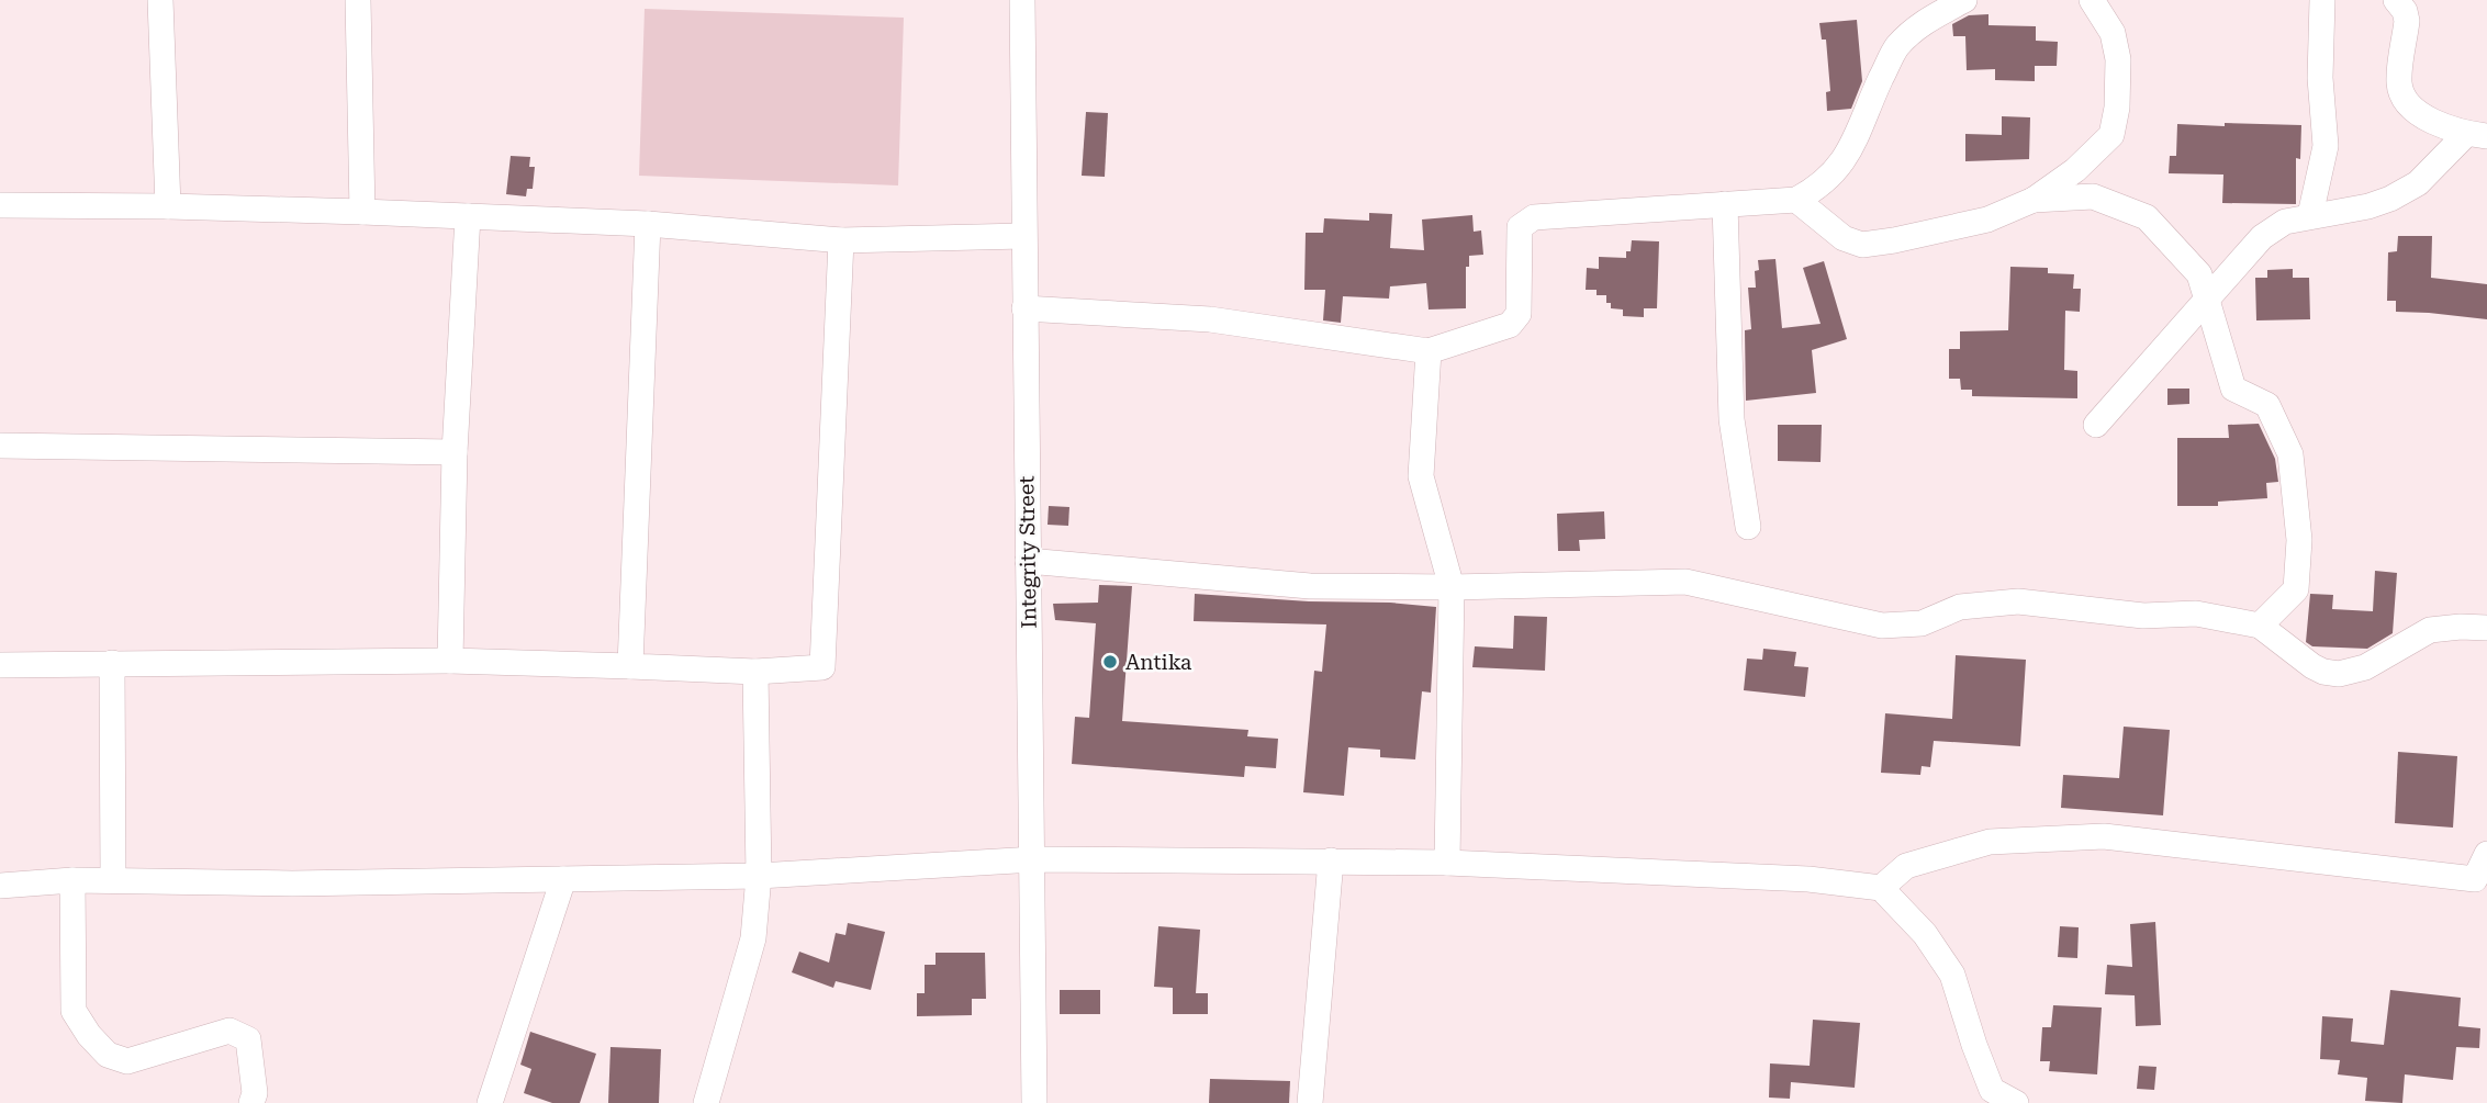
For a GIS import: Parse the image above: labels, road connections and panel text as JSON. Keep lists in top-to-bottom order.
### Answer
{
  "streets": {
    "street": ["Integrity Street"]
  },
  "places": ["Antika"]
}
